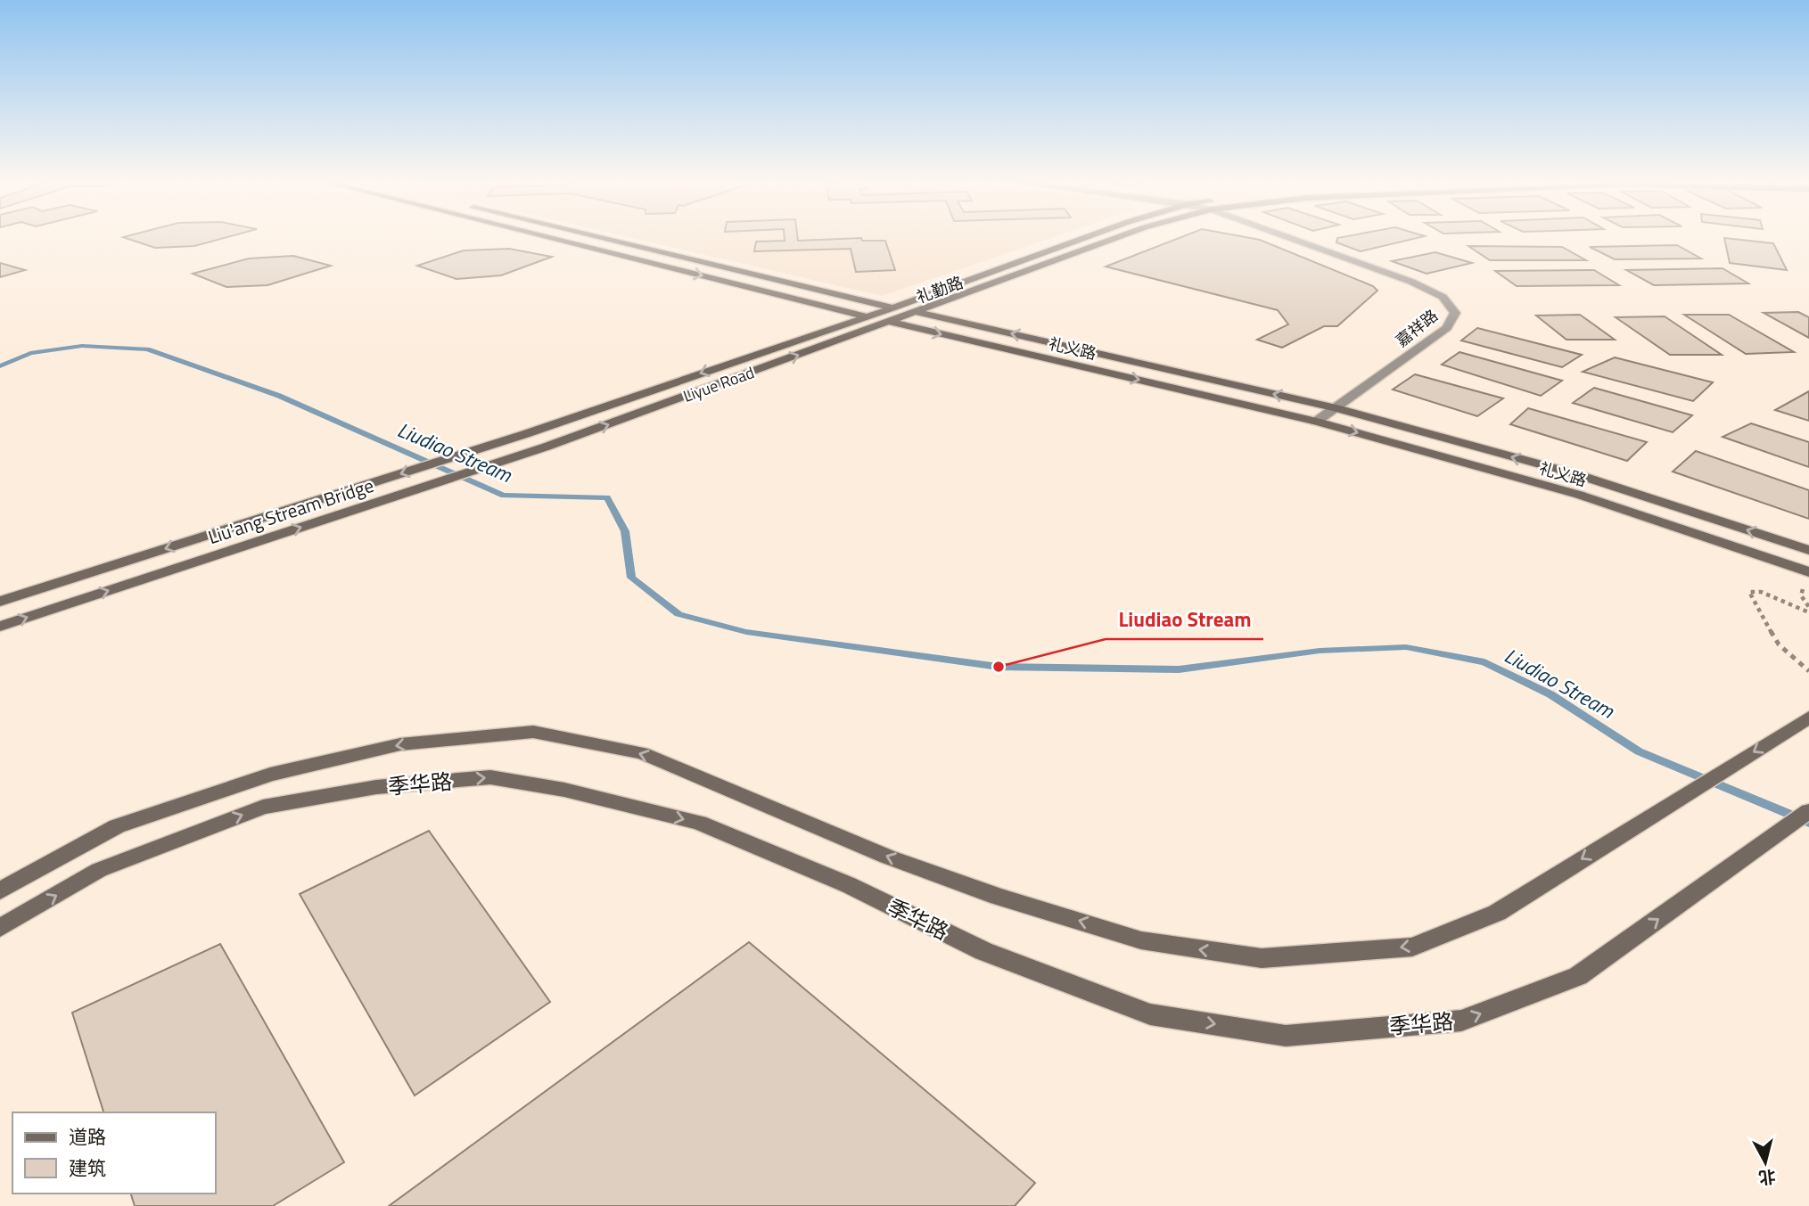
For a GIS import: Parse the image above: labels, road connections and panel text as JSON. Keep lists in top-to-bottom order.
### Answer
{
  "streets": {
    "main road": [
      "礼勤路",
      "礼义路",
      "Liyue Road",
      "Liu'ang Stream Bridge",
      "季华路"
    ],
    "street": ["嘉祥路"]
  },
  "crossings": [
    ["礼勤路", "礼义路"],
    ["礼勤路", "Liyue Road"],
    ["嘉祥路", "礼义路"],
    ["礼义路", "Liyue Road"],
    ["Liyue Road", "Liu'ang Stream Bridge"]
  ],
  "water": ["Liudiao Stream"],
  "places": ["Liudiao Stream"],
  "legend": ["道路", "建筑"],
  "north": "bottom"
}
